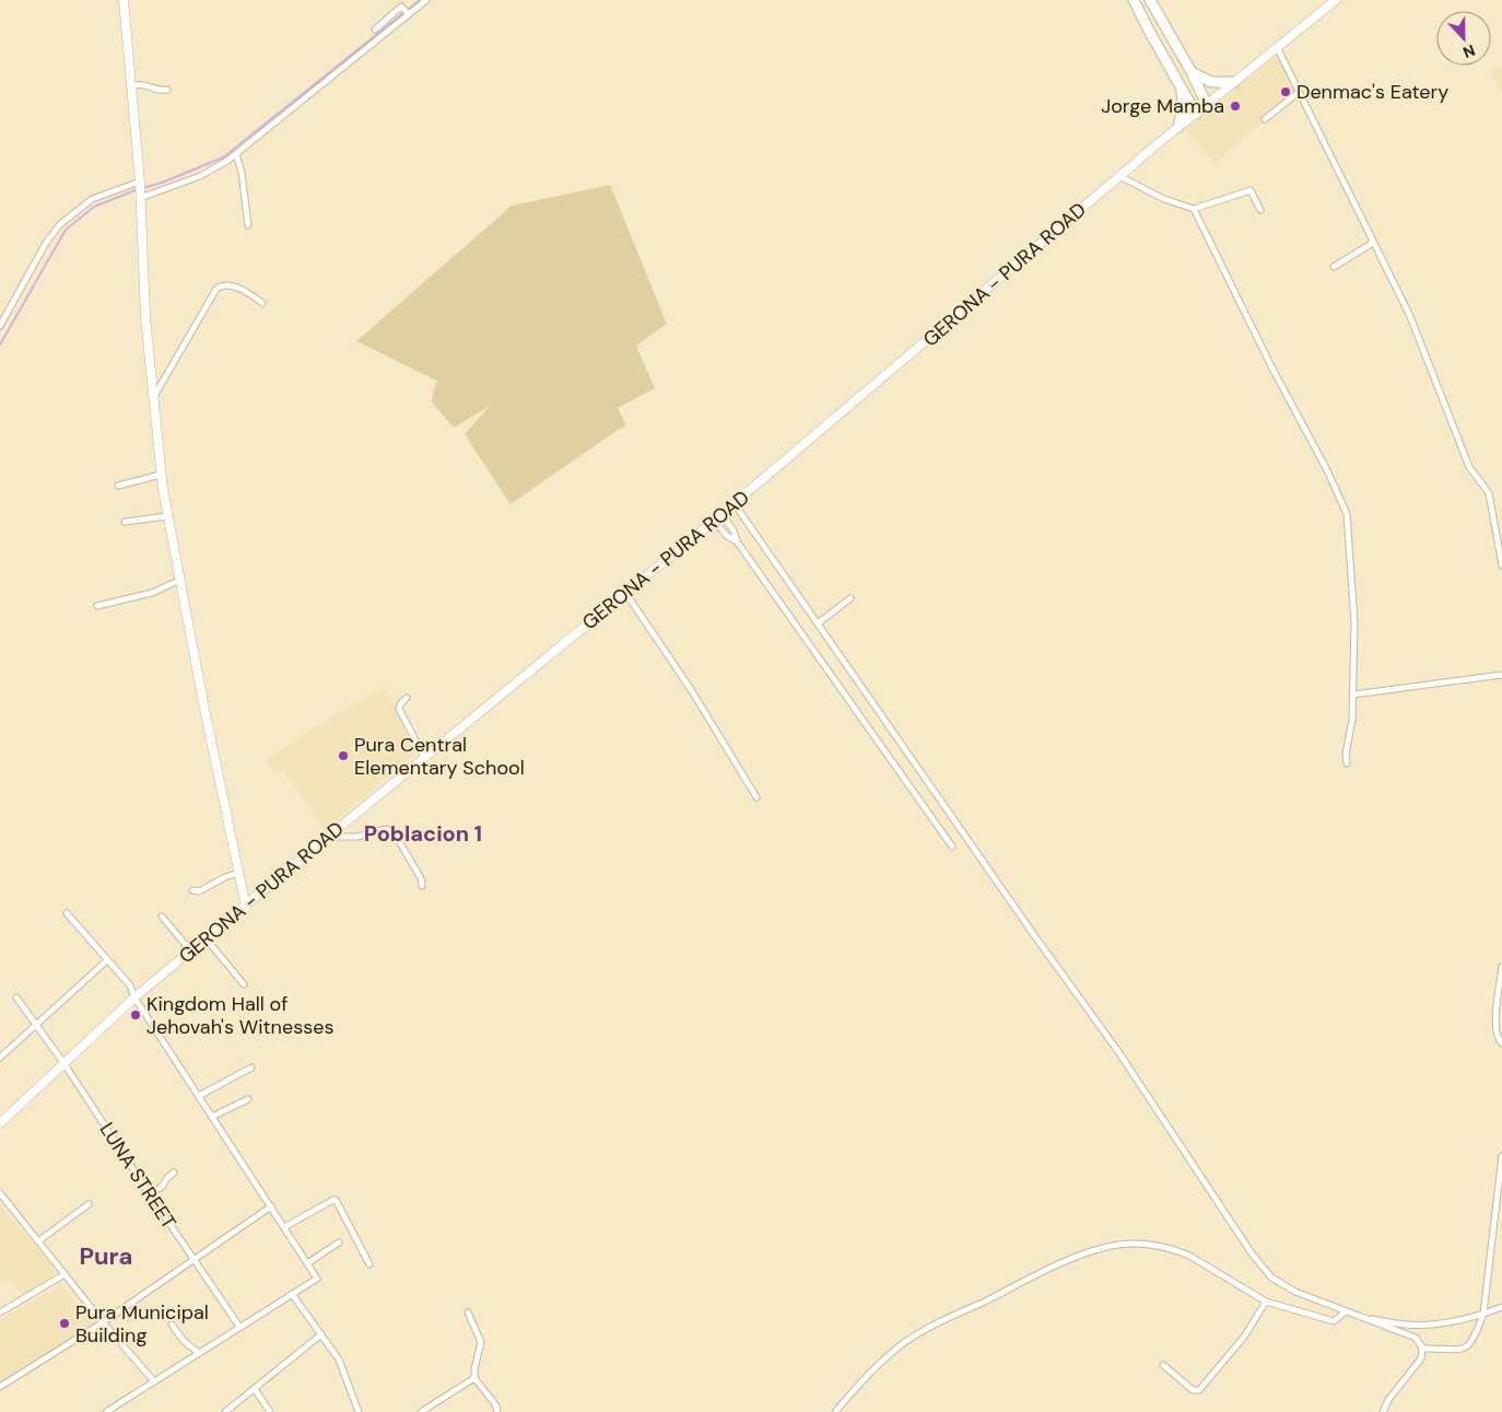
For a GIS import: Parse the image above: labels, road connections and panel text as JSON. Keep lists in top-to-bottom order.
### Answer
{
  "streets": {
    "main road": ["GERONA - PURA ROAD"],
    "street": ["LUNA STREET"]
  },
  "crossings": [
    ["GERONA - PURA ROAD", "LUNA STREET"]
  ],
  "districts": ["Poblacion 1", "Pura"],
  "places": [
    "Denmac's Eatery",
    "Jorge Mamba",
    "Pura Central Elementary School",
    "Kingdom Hall of Jehovah's Witnesses",
    "Pura Municipal Building"
  ],
  "north": "bottom"
}
